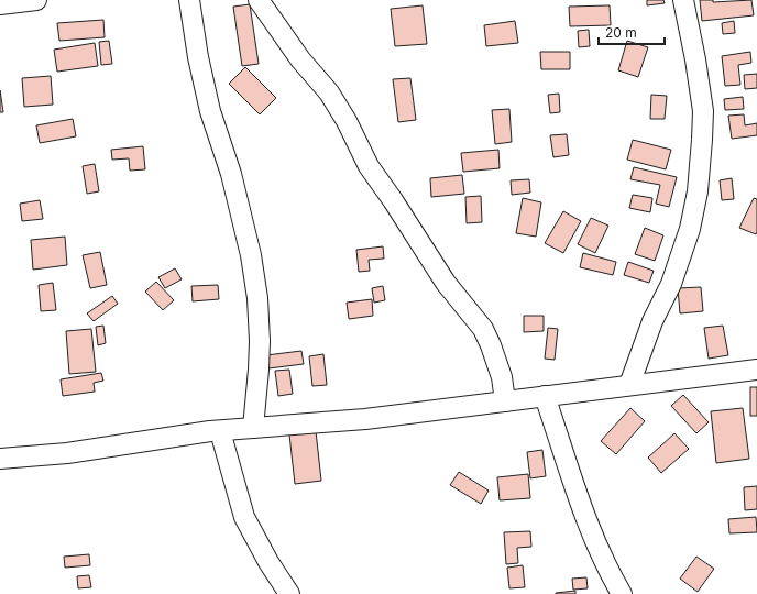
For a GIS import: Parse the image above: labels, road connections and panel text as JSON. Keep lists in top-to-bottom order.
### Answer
{
  "scale_bar": "20 m"
}
